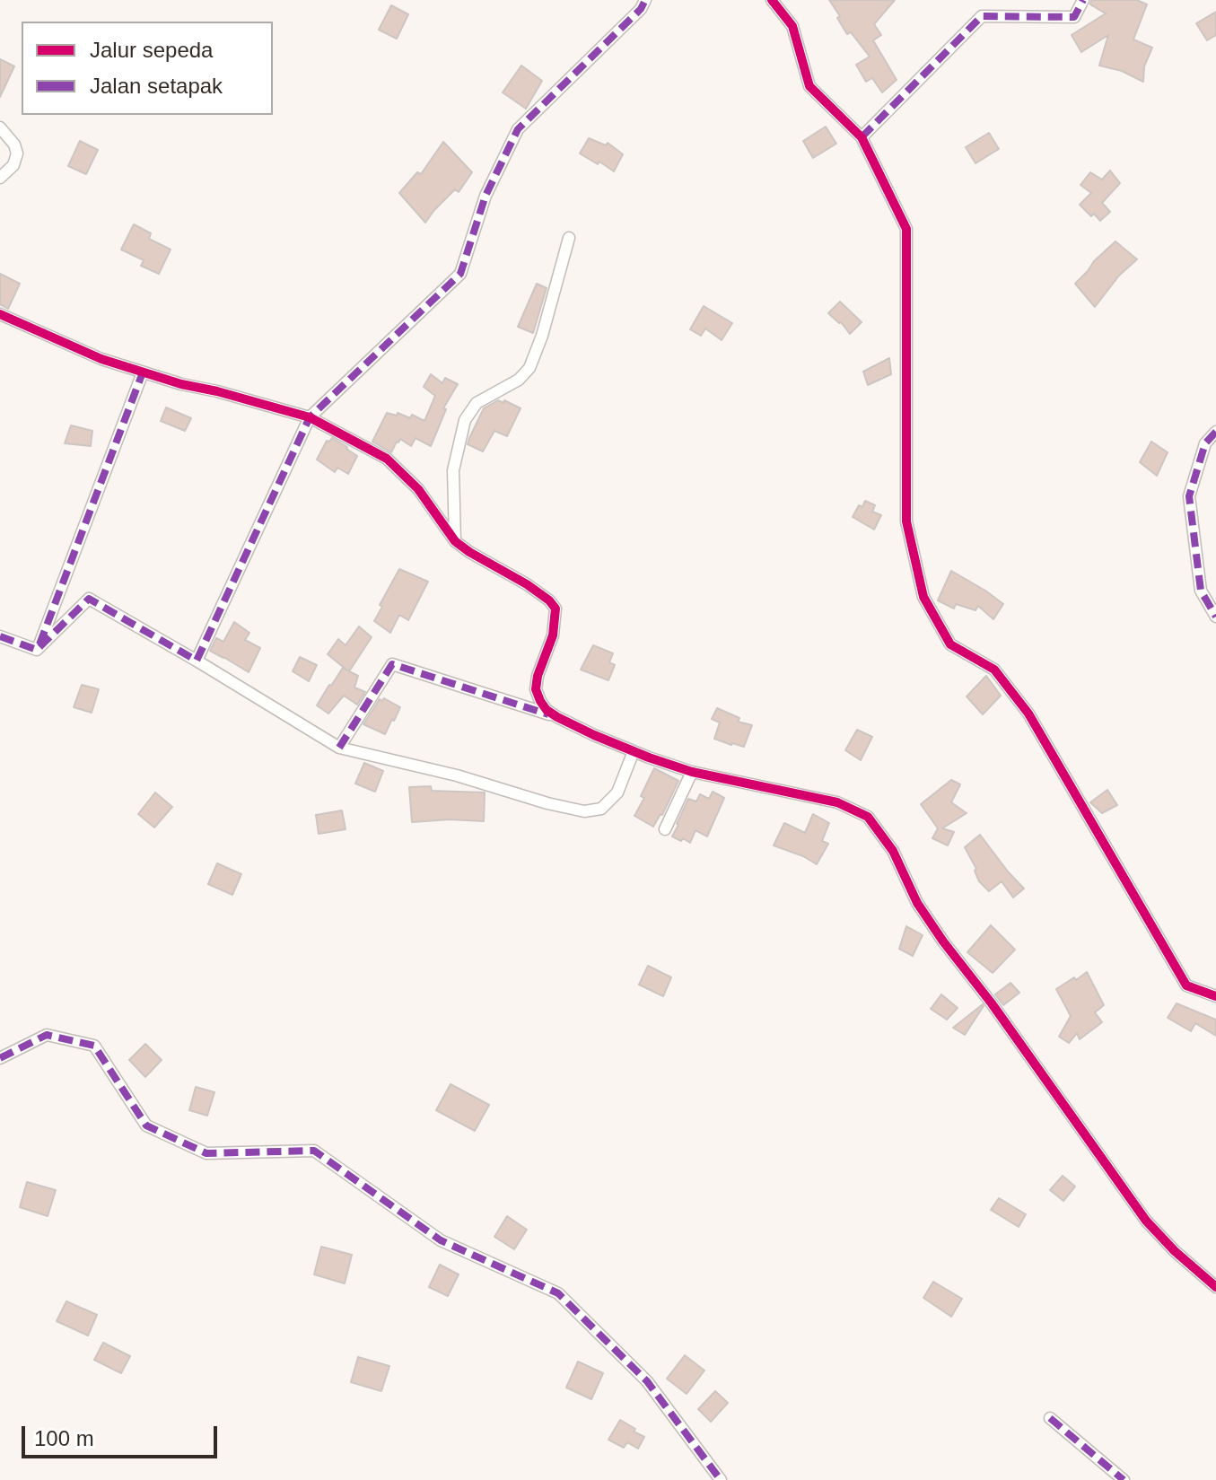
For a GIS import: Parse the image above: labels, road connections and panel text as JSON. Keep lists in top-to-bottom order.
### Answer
{
  "legend": ["Jalur sepeda", "Jalan setapak"],
  "scale_bar": "100 m"
}
